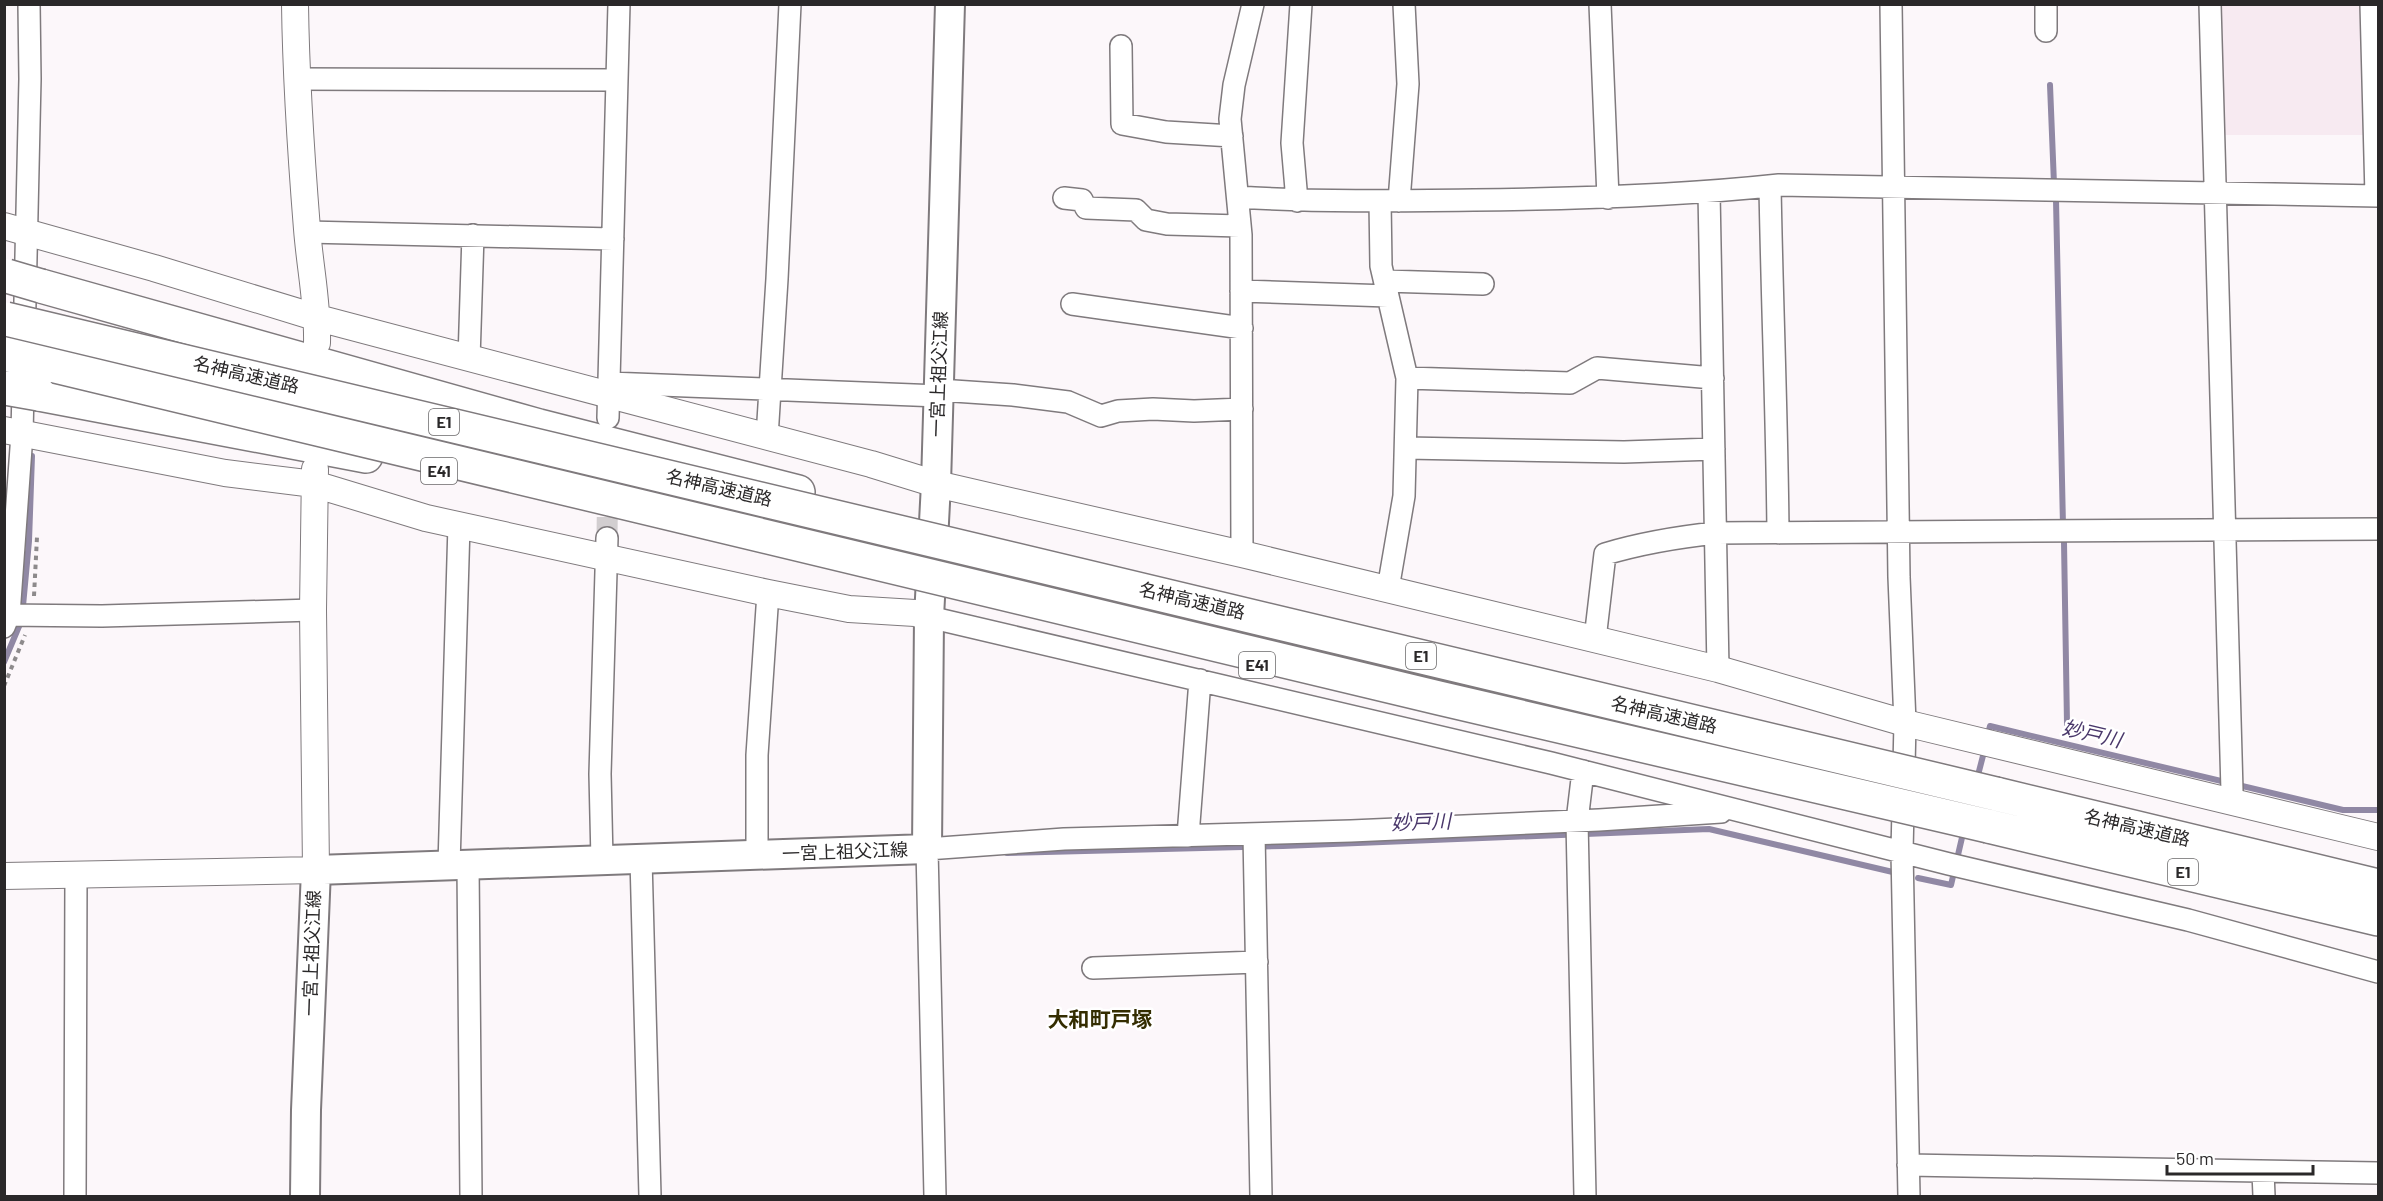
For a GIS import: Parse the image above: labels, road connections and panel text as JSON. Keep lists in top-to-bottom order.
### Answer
{
  "streets": {
    "highway": ["名神高速道路", "E1", "E41"],
    "main road": ["一宮上祖父江線"]
  },
  "crossings": [
    ["名神高速道路", "E41"]
  ],
  "districts": ["大和町戸塚"],
  "water": ["妙戸川"],
  "scale_bar": "50 m"
}
